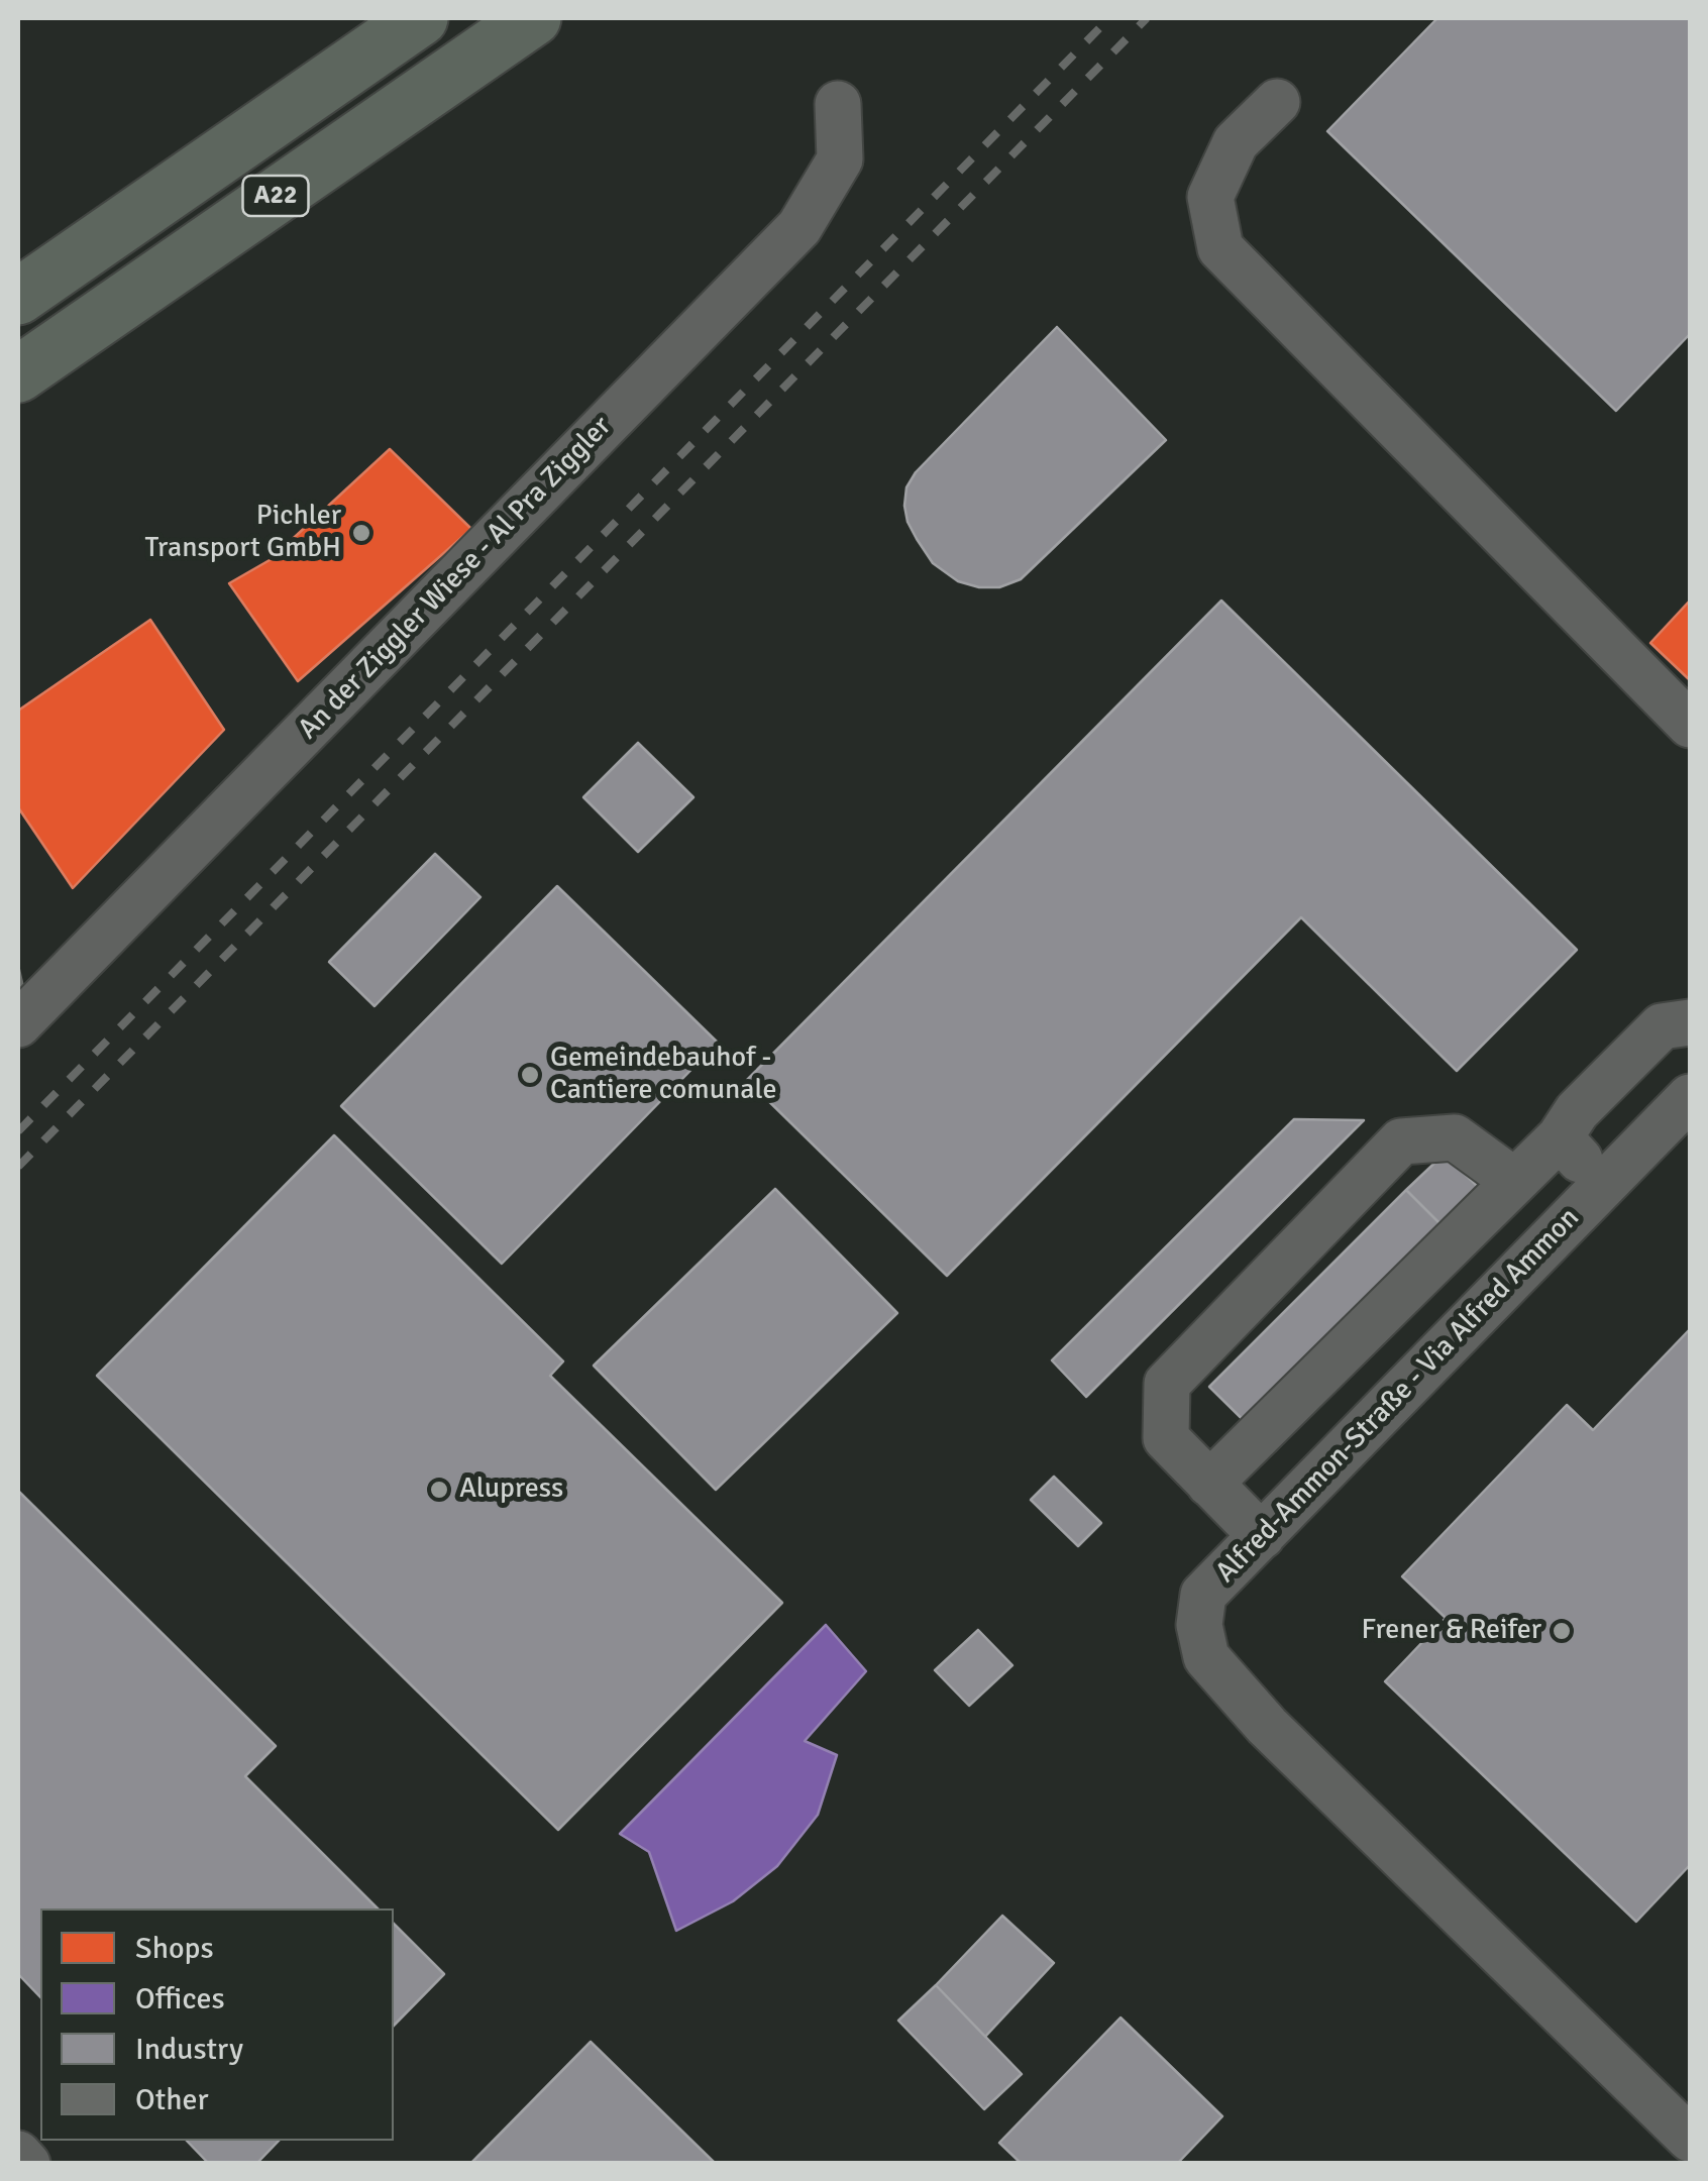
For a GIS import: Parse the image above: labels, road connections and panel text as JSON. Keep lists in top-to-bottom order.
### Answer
{
  "streets": {
    "highway": ["A22"],
    "street": ["An der Ziggler Wiese - Al Pra Ziggler", "Alfred-Ammon-Straße - Via Alfred Ammon"]
  },
  "places": [
    "Pichler Transport GmbH",
    "Gemeindebauhof - Cantiere comunale",
    "Alupress",
    "Frener & Reifer"
  ],
  "legend": [
    "Shops",
    "Offices",
    "Industry",
    "Other"
  ]
}
